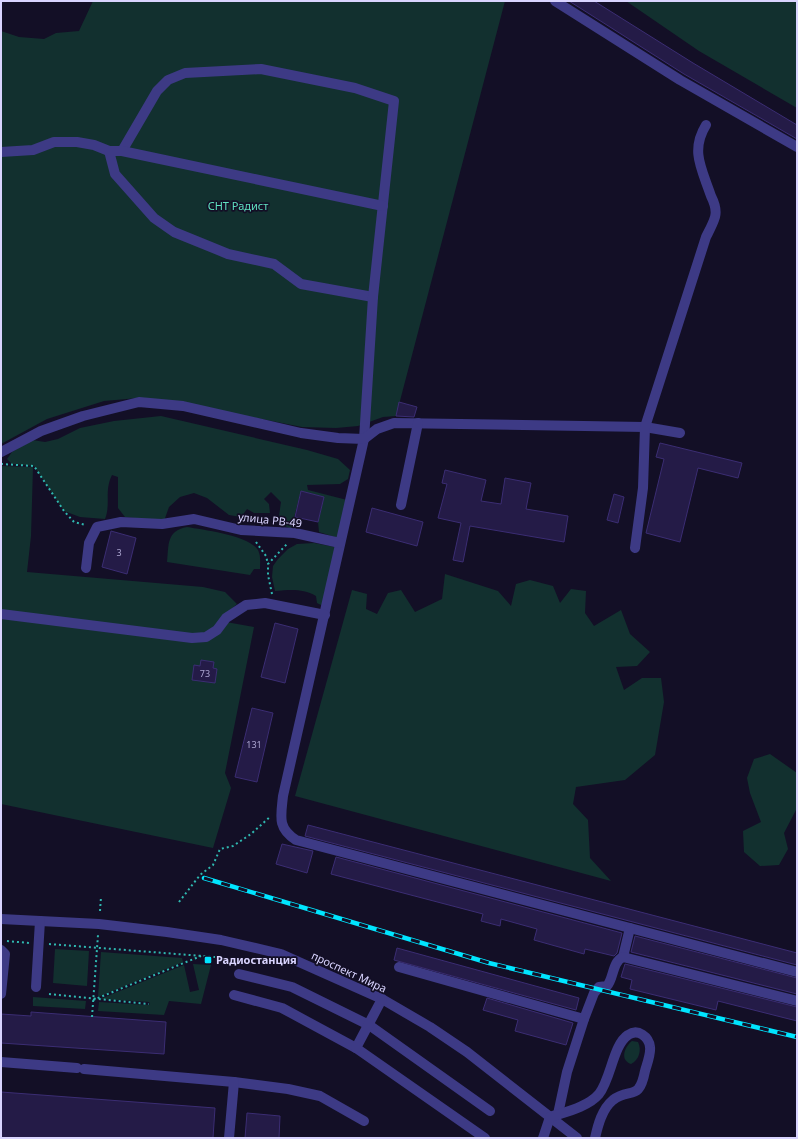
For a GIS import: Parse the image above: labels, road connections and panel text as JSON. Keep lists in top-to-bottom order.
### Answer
{
  "streets": {
    "street": ["улица РВ-49", "проспект Мира"]
  },
  "parks": ["СНТ Радист"],
  "places": {
    "transit": ["Радиостанция"]
  },
  "house_numbers": ["3", "73", "131"]
}
